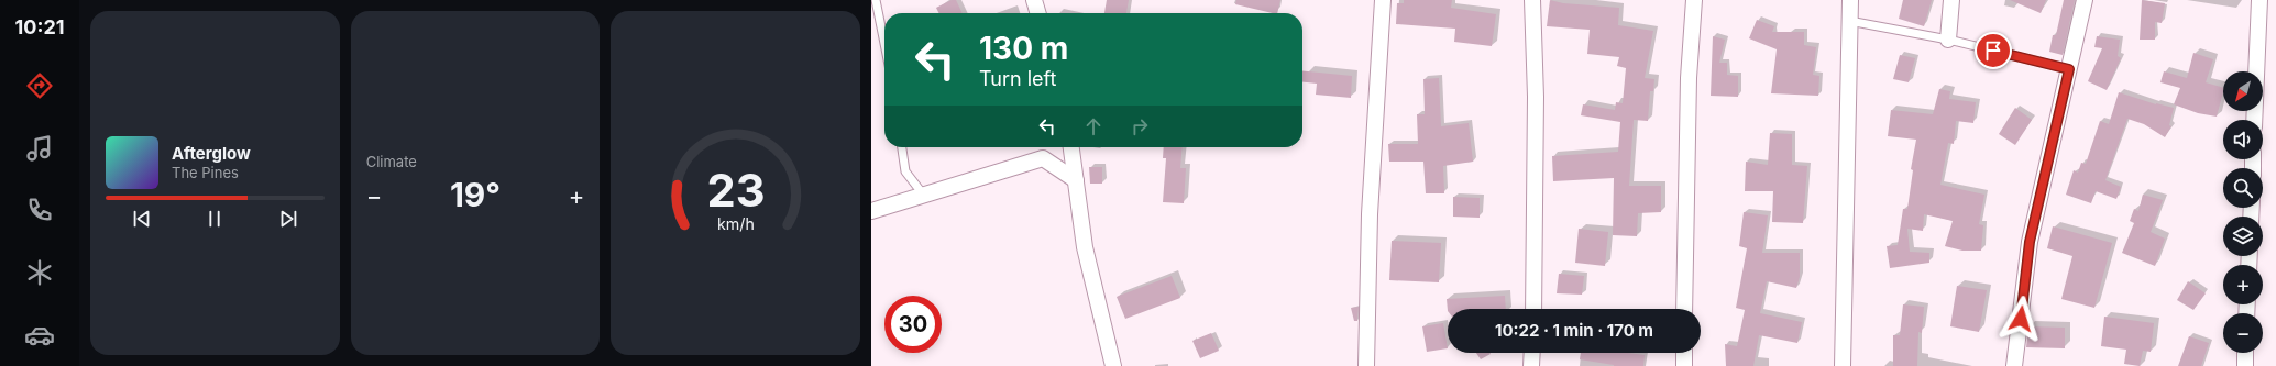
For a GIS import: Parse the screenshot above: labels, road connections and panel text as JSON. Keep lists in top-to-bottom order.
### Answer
{
  "north": "bottom left",
  "page": {
    "tabs": "10:21",
    "tile": "Climate",
    "turn": ["130 m", "Turn left"],
    "map_buttons": ["+", "−"],
    "song": ["Afterglow", "The Pines"],
    "heat": ["−", "19°", "+"],
    "limit": "30",
    "trip": "10:22 · 1 min · 170 m",
    "gauge": ["23", "km/h"]
  }
}
